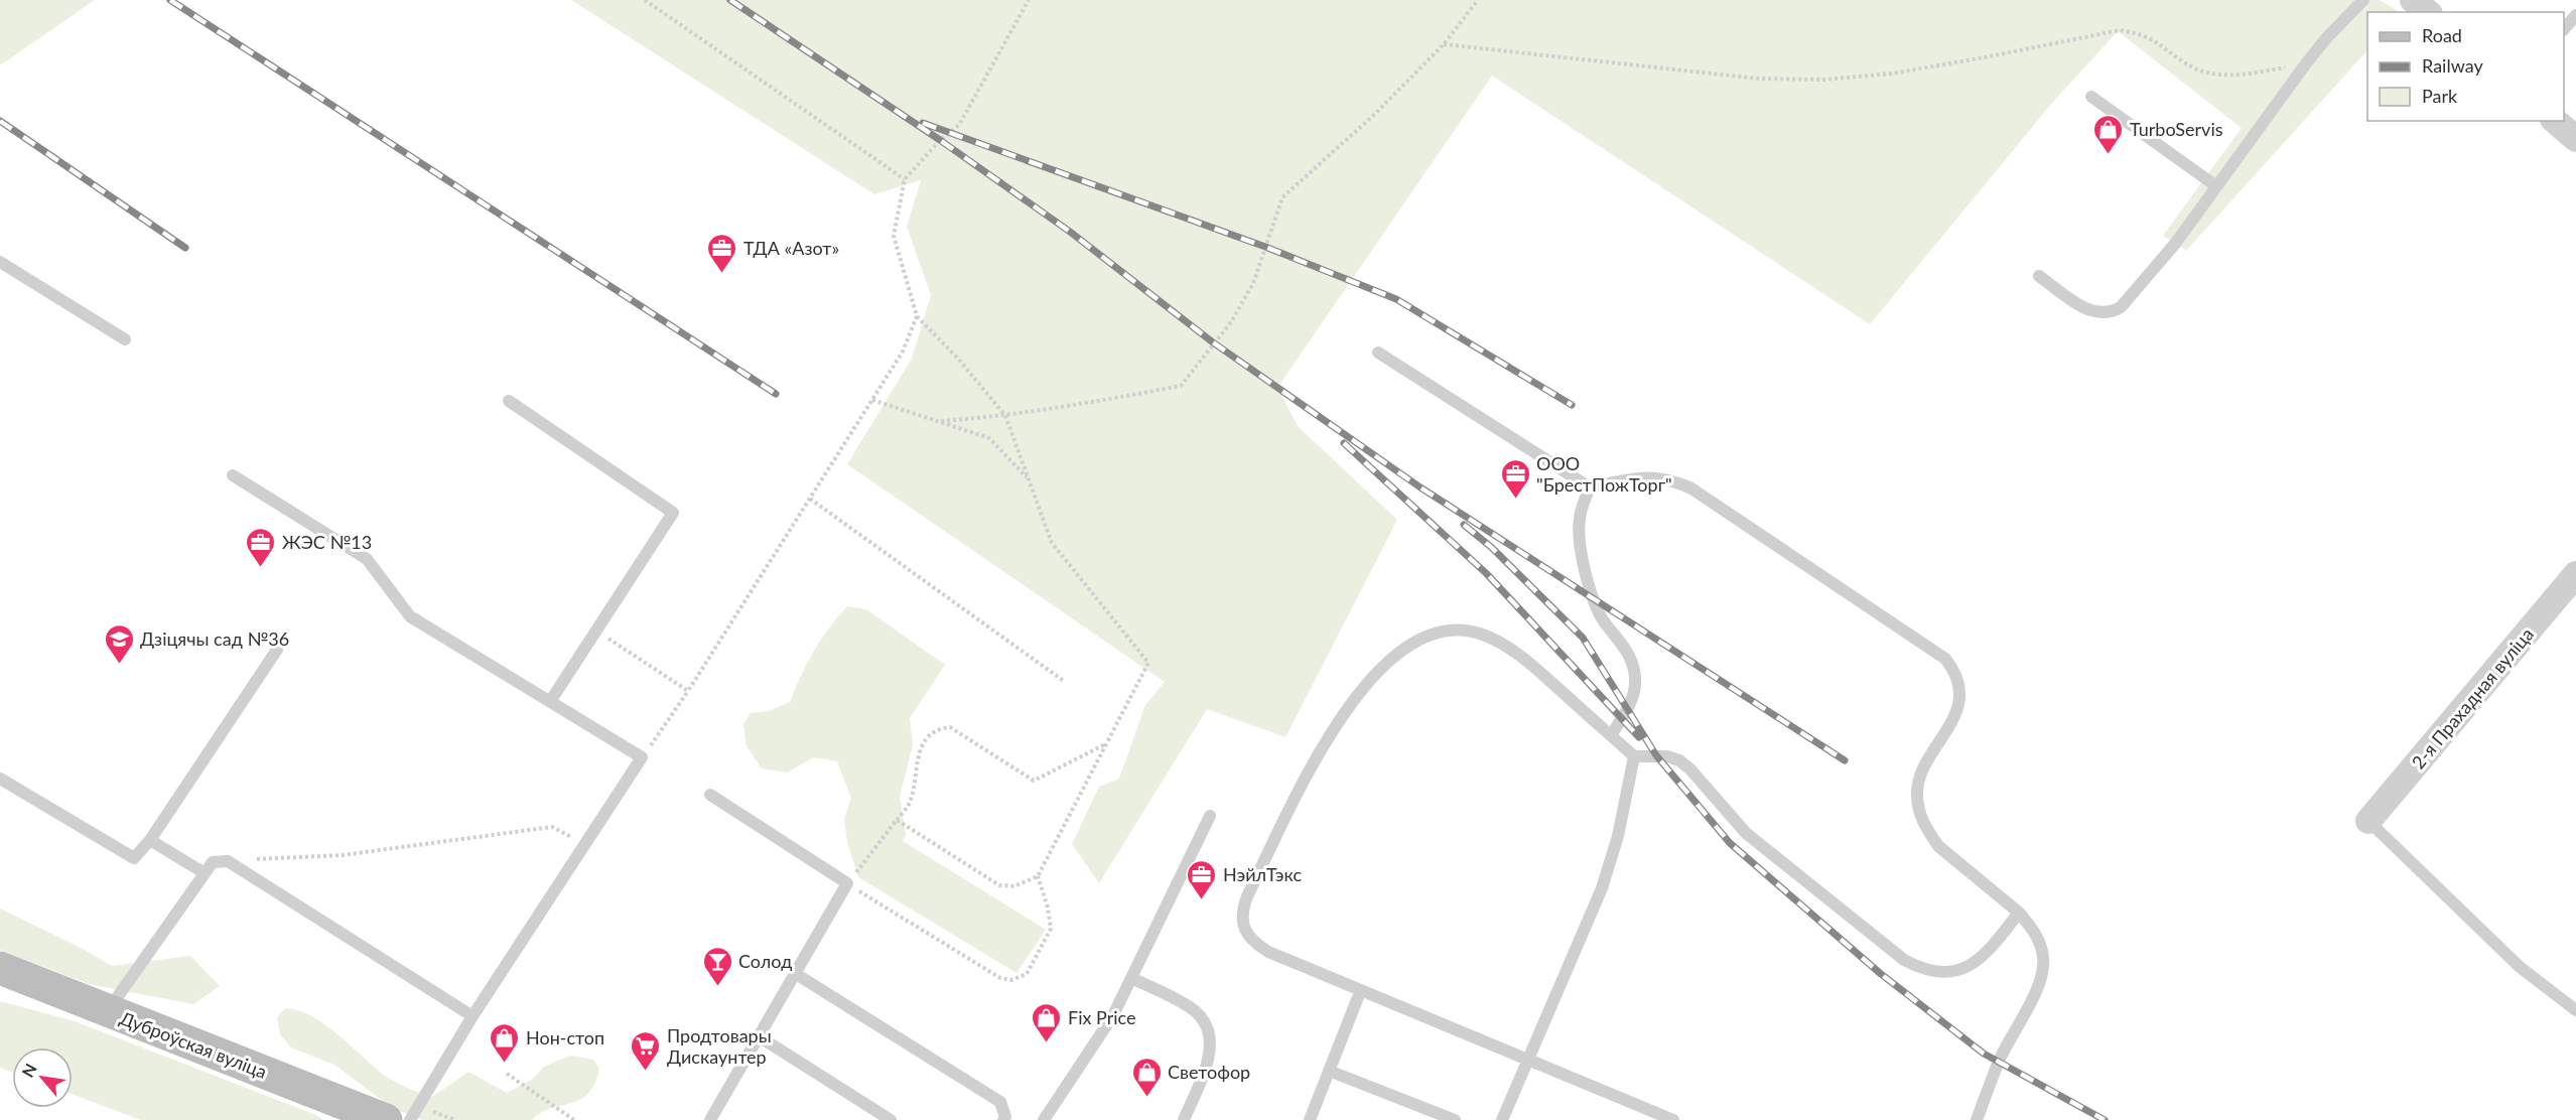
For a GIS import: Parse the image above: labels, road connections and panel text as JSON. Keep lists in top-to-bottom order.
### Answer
{
  "streets": {
    "main road": ["Дуброўская вуліца"],
    "street": ["2-я Прахадная вуліца"]
  },
  "places": {
    "shop": [
      "TurboServis",
      "Fix Price",
      "Нон-стоп",
      "Светофор"
    ],
    "office": [
      "ТДА «Азот»",
      "ООО \"БрестПожТорг\"",
      "ЖЭС №13",
      "НэйлТэкс"
    ],
    "school or university": ["Дзіцячы сад №36"],
    "bar": ["Солод"],
    "supermarket": ["Продтовары Дискаунтер"]
  },
  "legend": ["Road", "Railway", "Park"],
  "north": "top left"
}
